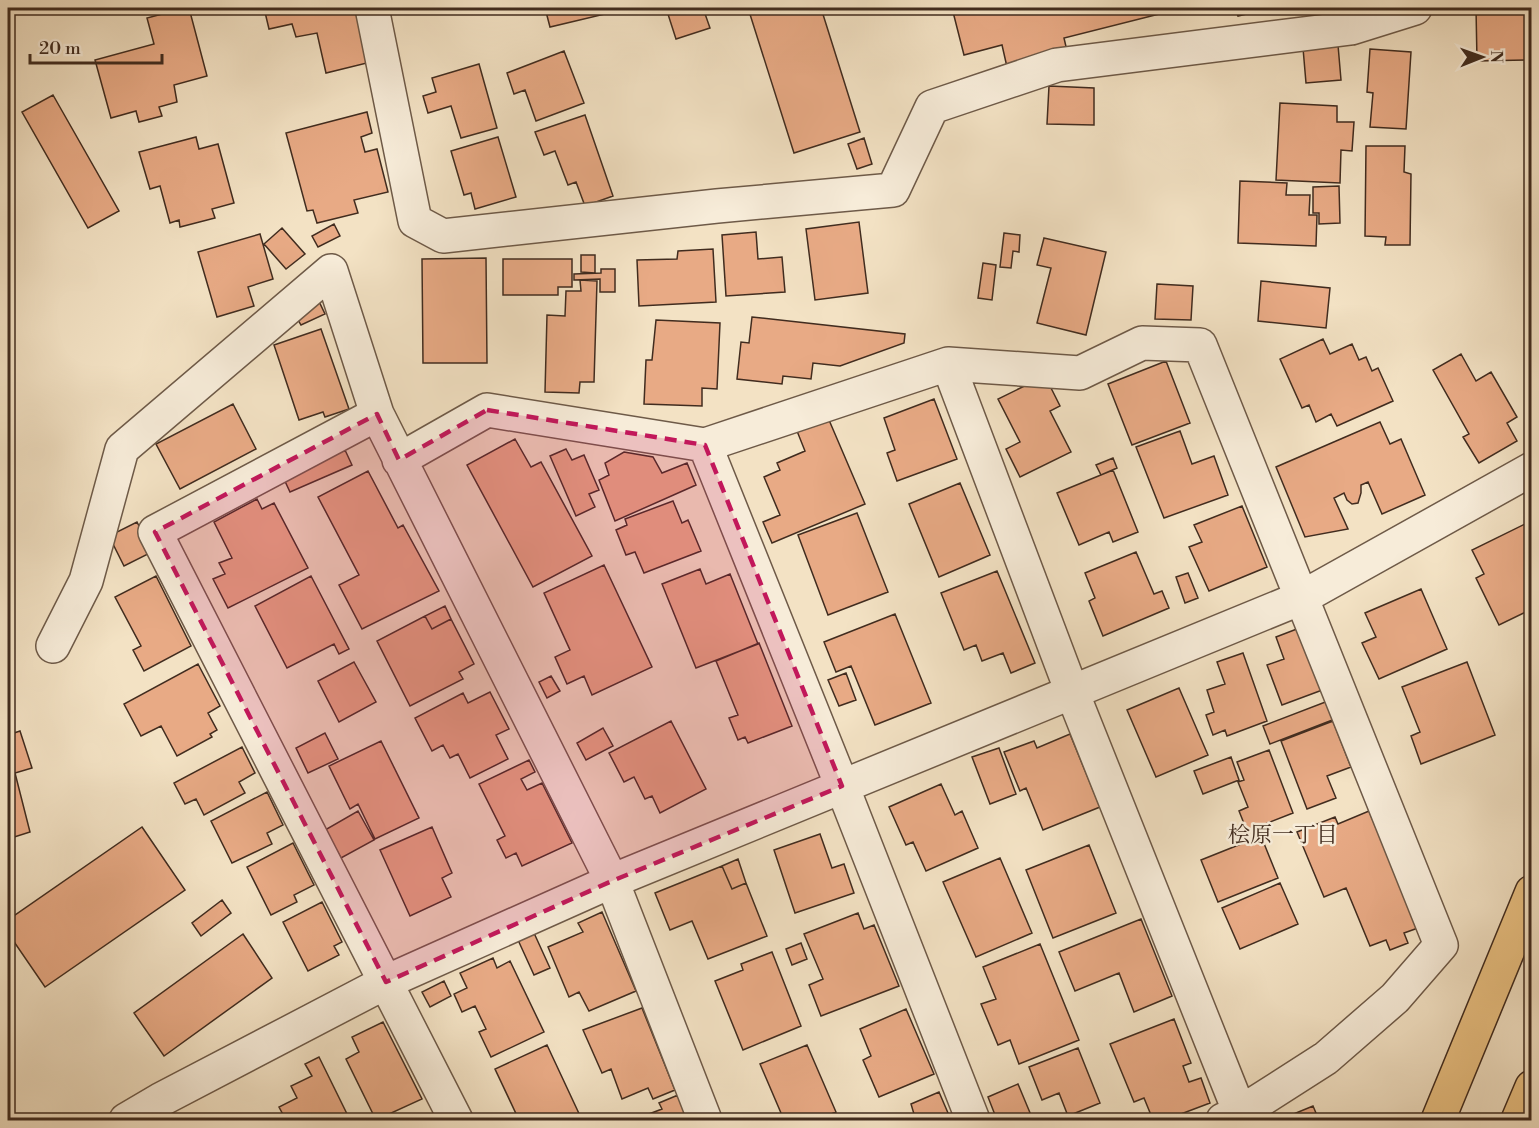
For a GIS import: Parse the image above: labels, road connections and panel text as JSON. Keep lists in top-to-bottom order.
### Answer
{
  "districts": ["桧原一丁目"],
  "scale_bar": "20 m",
  "north": "right"
}
